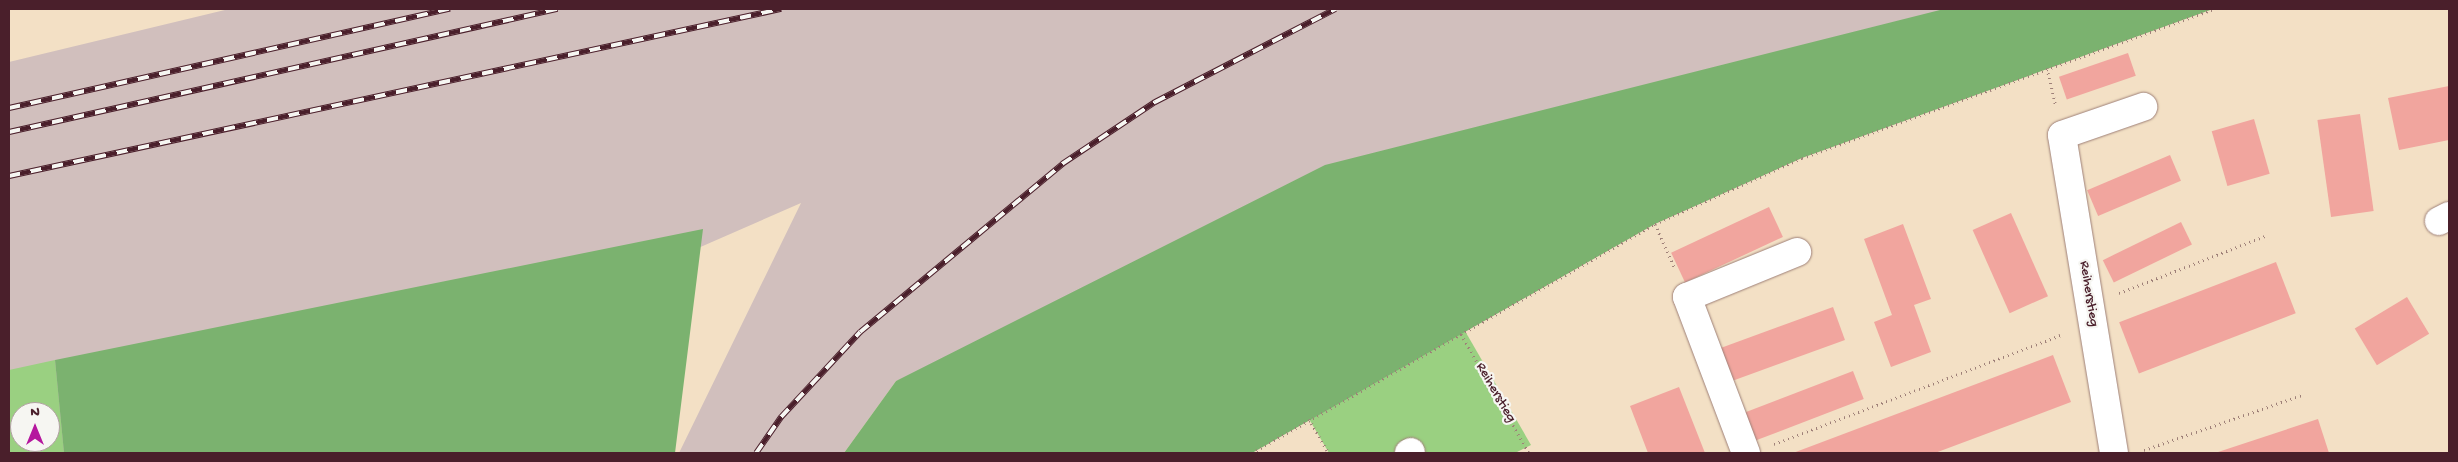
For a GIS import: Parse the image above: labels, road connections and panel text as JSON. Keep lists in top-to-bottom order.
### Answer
{
  "streets": {
    "street": ["Reiherstieg"]
  },
  "north": "top"
}
